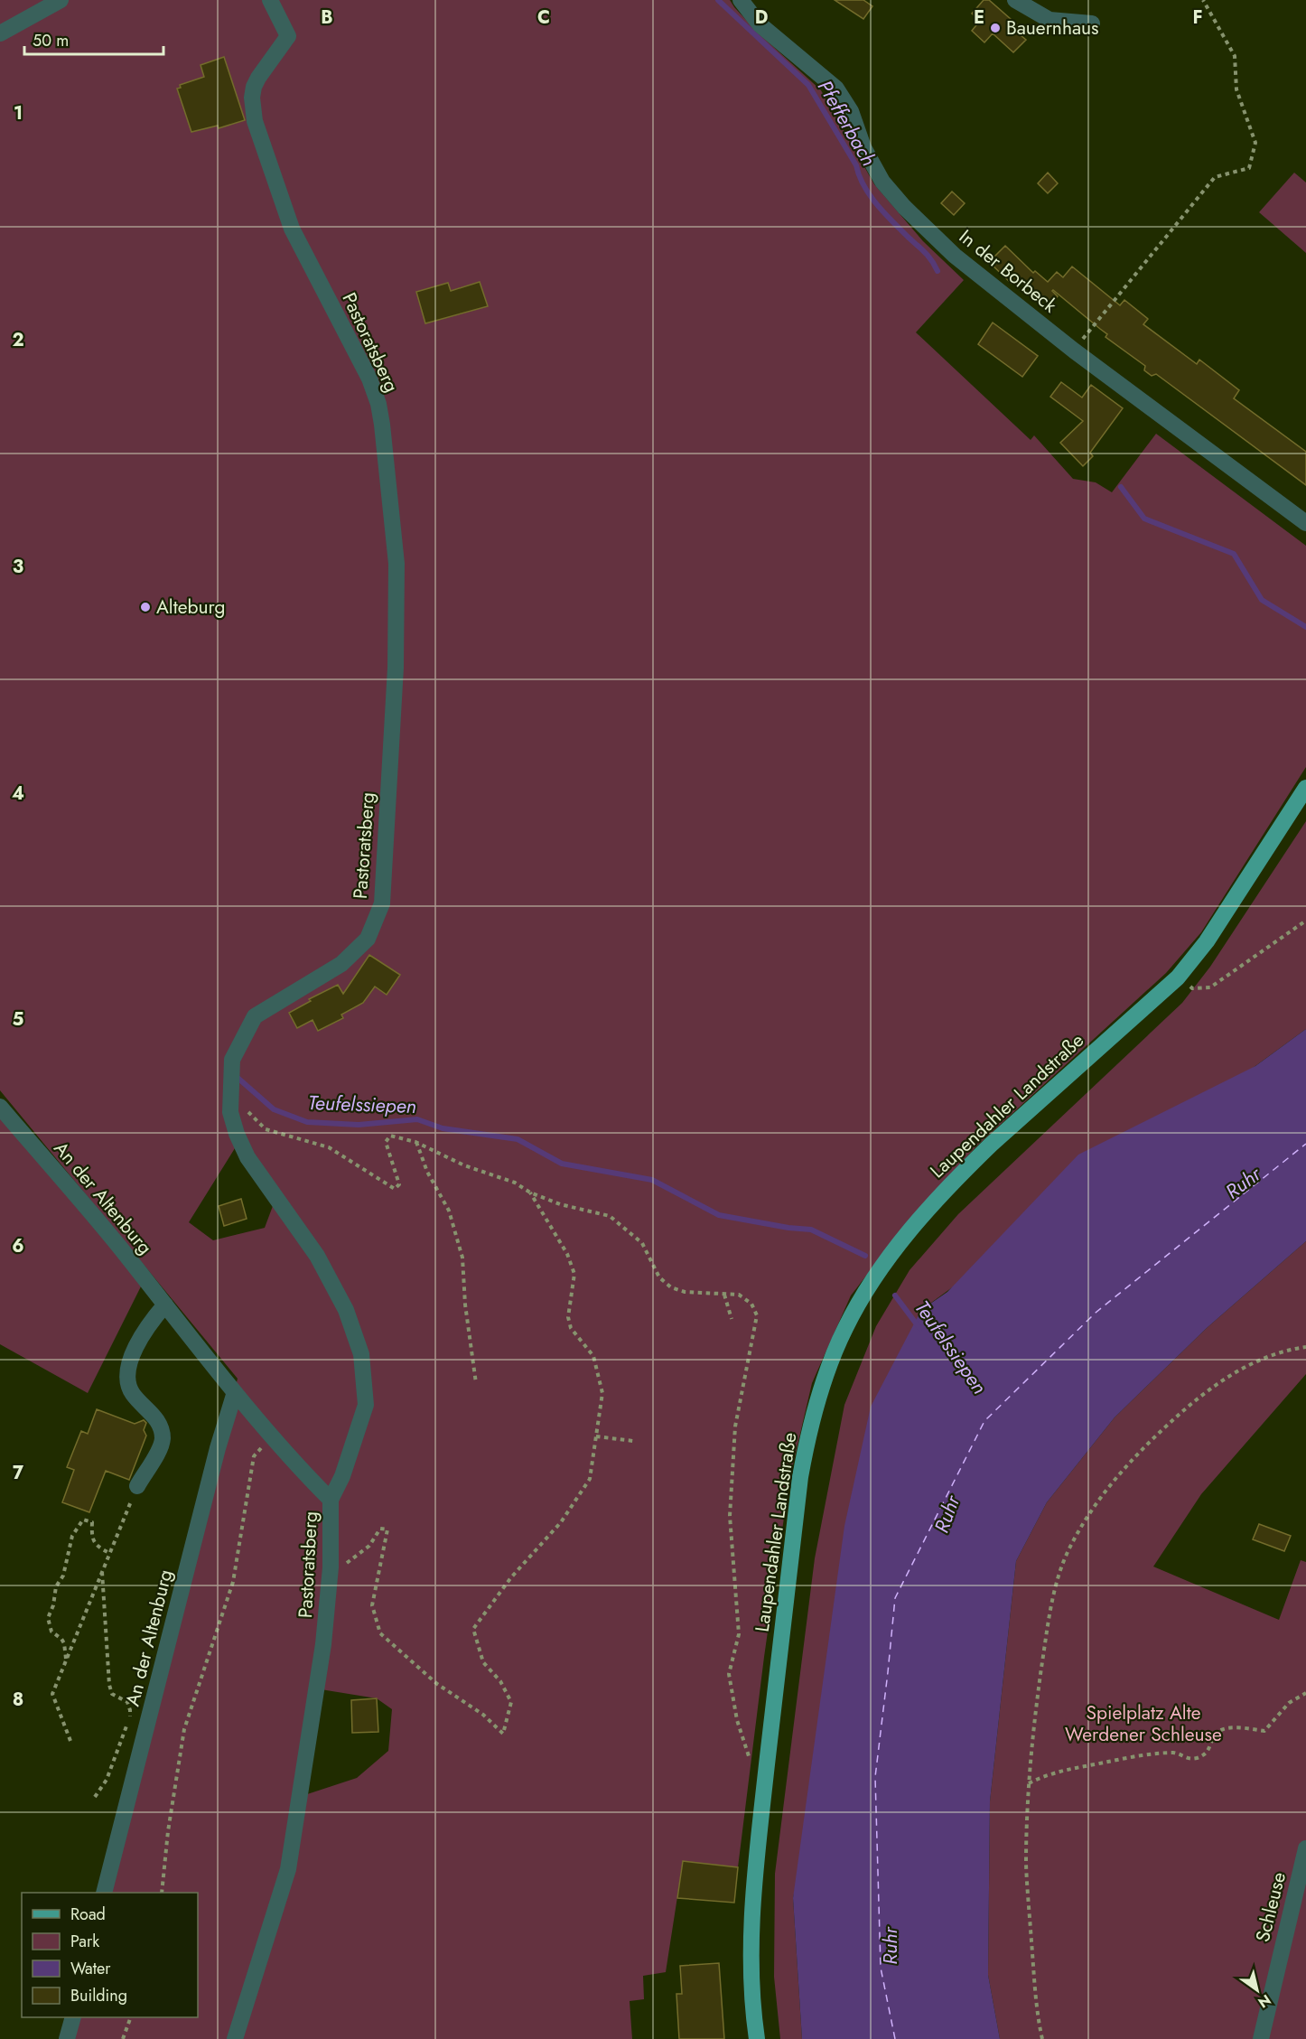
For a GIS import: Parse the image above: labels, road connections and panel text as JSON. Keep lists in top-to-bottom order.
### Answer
{
  "streets": {
    "main road": ["Laupendahler Landstraße"],
    "street": [
      "In der Borbeck",
      "Pastoratsberg",
      "An der Altenburg",
      "Schleuse"
    ]
  },
  "crossings": [
    ["Pastoratsberg", "An der Altenburg"]
  ],
  "water": ["Pfefferbach", "Teufelssiepen", "Ruhr"],
  "parks": ["Spielplatz Alte Werdener Schleuse"],
  "places": ["Bauernhaus", "Alteburg"],
  "legend": [
    "Road",
    "Park",
    "Water",
    "Building"
  ],
  "scale_bar": "50 m",
  "north": "bottom right",
  "grid": {
    "columns": [
      "B",
      "C",
      "D",
      "E",
      "F"
    ],
    "rows": [
      "1",
      "2",
      "3",
      "4",
      "5",
      "6",
      "7",
      "8"
    ]
  }
}
